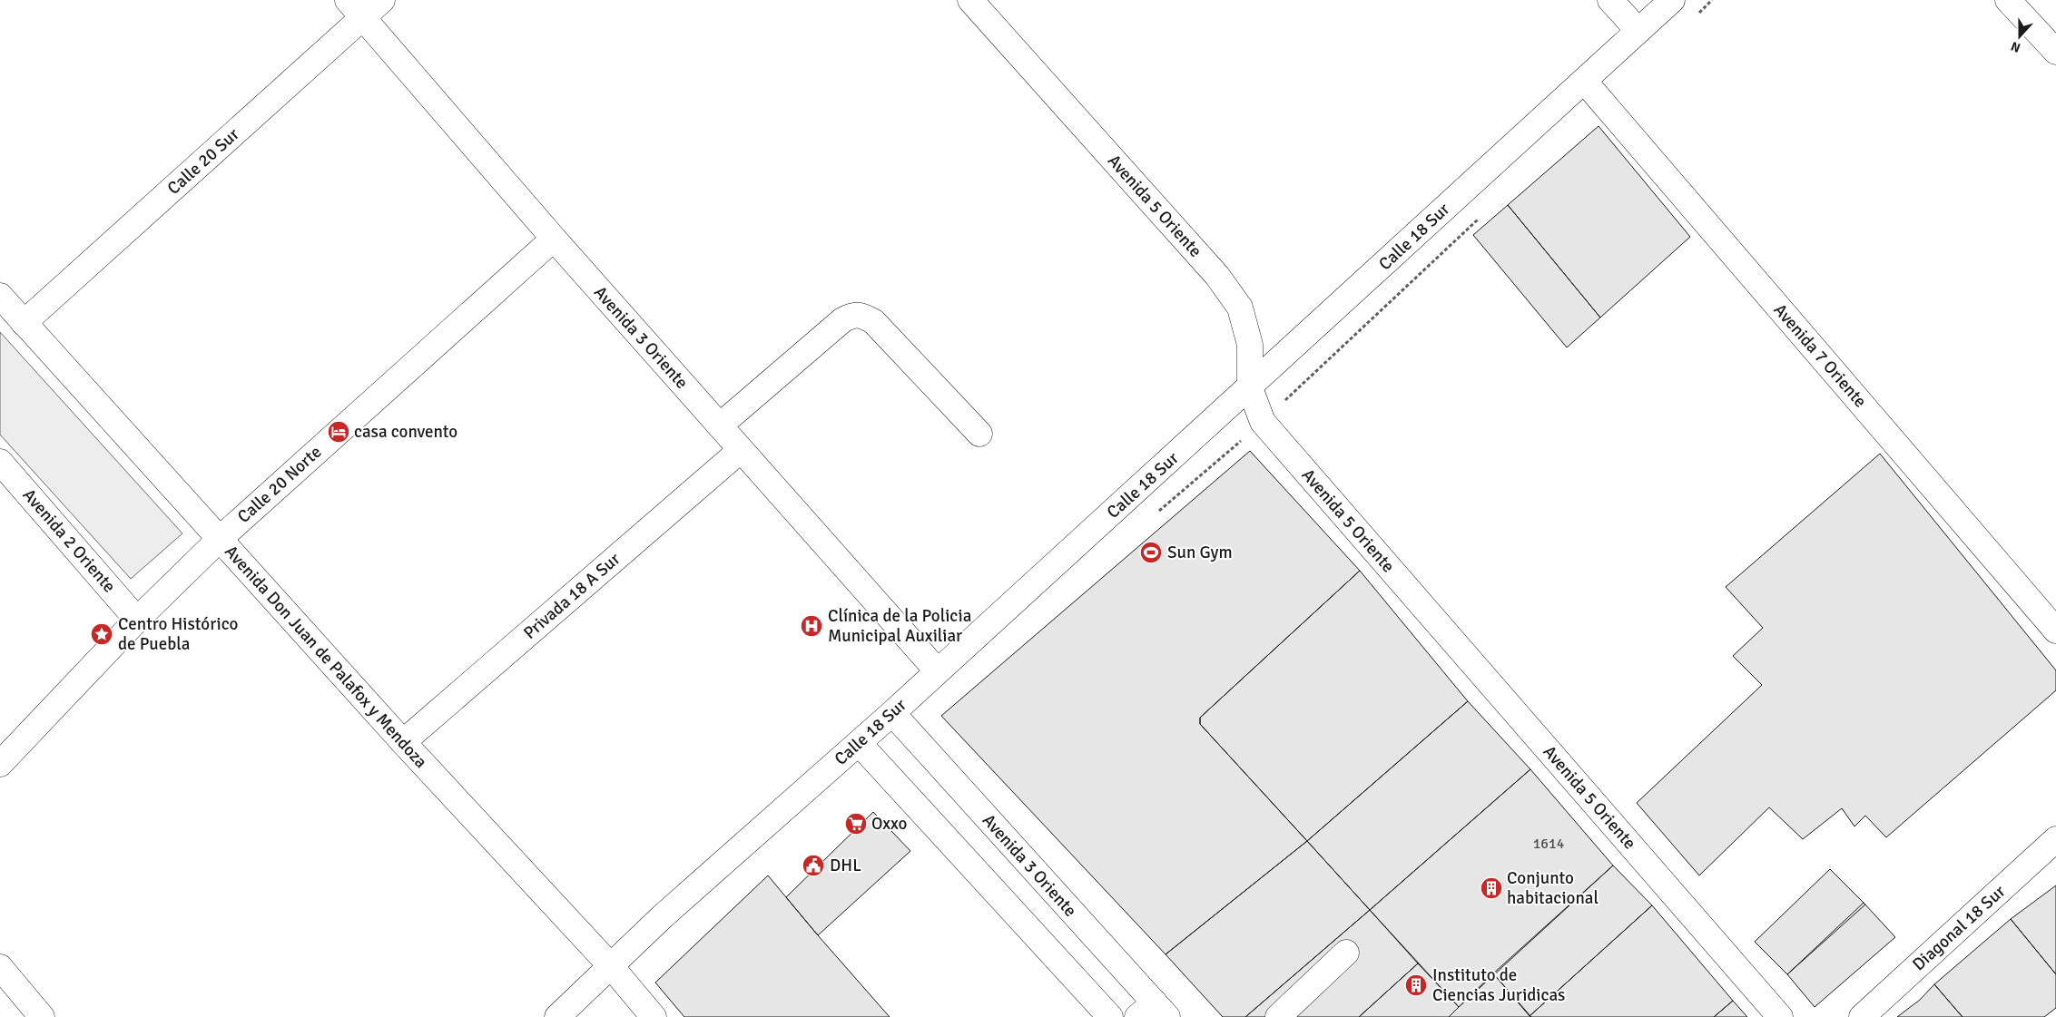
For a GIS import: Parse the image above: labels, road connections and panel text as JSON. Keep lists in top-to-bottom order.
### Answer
{
  "streets": {
    "street": [
      "Calle 20 Sur",
      "Avenida 5 Oriente",
      "Calle 18 Sur",
      "Avenida 3 Oriente",
      "Avenida 7 Oriente",
      "Calle 20 Norte",
      "Avenida 2 Oriente",
      "Privada 18 A Sur",
      "Avenida Don Juan de Palafox y Mendoza",
      "Diagonal 18 Sur"
    ]
  },
  "crossings": [
    ["Calle 20 Sur", "Avenida 3 Oriente"],
    ["Calle 20 Sur", "Avenida Don Juan de Palafox y Mendoza"],
    ["Avenida 5 Oriente", "Calle 18 Sur"],
    ["Calle 18 Sur", "Avenida 3 Oriente"],
    ["Calle 18 Sur", "Avenida 7 Oriente"],
    ["Calle 18 Sur", "Avenida Don Juan de Palafox y Mendoza"],
    ["Avenida 3 Oriente", "Calle 20 Norte"],
    ["Avenida 3 Oriente", "Privada 18 A Sur"],
    ["Calle 20 Norte", "Avenida 2 Oriente"],
    ["Calle 20 Norte", "Avenida Don Juan de Palafox y Mendoza"],
    ["Privada 18 A Sur", "Avenida Don Juan de Palafox y Mendoza"]
  ],
  "places": {
    "hotel": ["casa convento"],
    "sports": ["Sun Gym"],
    "hospital": ["Clínica de la Policia Municipal Auxiliar"],
    "place": ["Centro Histórico de Puebla"],
    "supermarket": ["Oxxo"],
    "public building": ["DHL"],
    "building": ["Conjunto habitacional", "Instituto de Ciencias Juridicas"]
  },
  "house_numbers": ["1614"],
  "north": "bottom"
}
